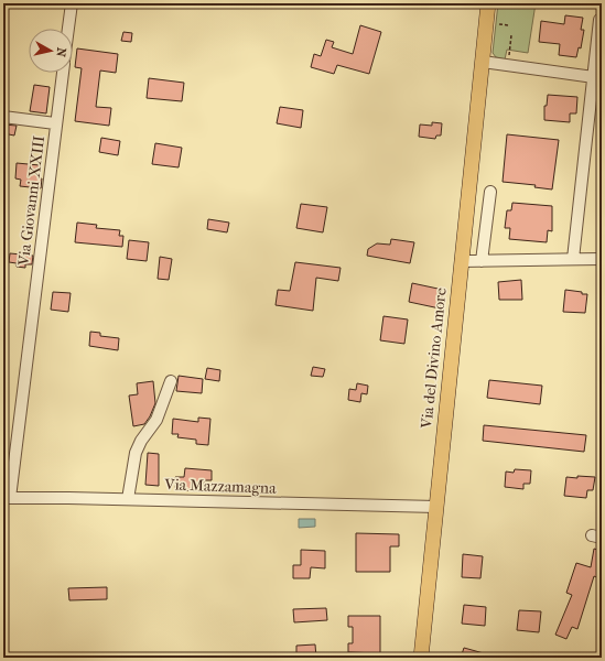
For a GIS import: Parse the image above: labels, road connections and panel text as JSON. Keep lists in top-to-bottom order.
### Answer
{
  "streets": {
    "main road": ["Via del Divino Amore"],
    "street": ["Via Giovanni XXIII", "Via Mazzamagna"]
  },
  "crossings": [
    ["Via Giovanni XXIII", "Via Mazzamagna"],
    ["Via del Divino Amore", "Via Mazzamagna"]
  ],
  "north": "right"
}
